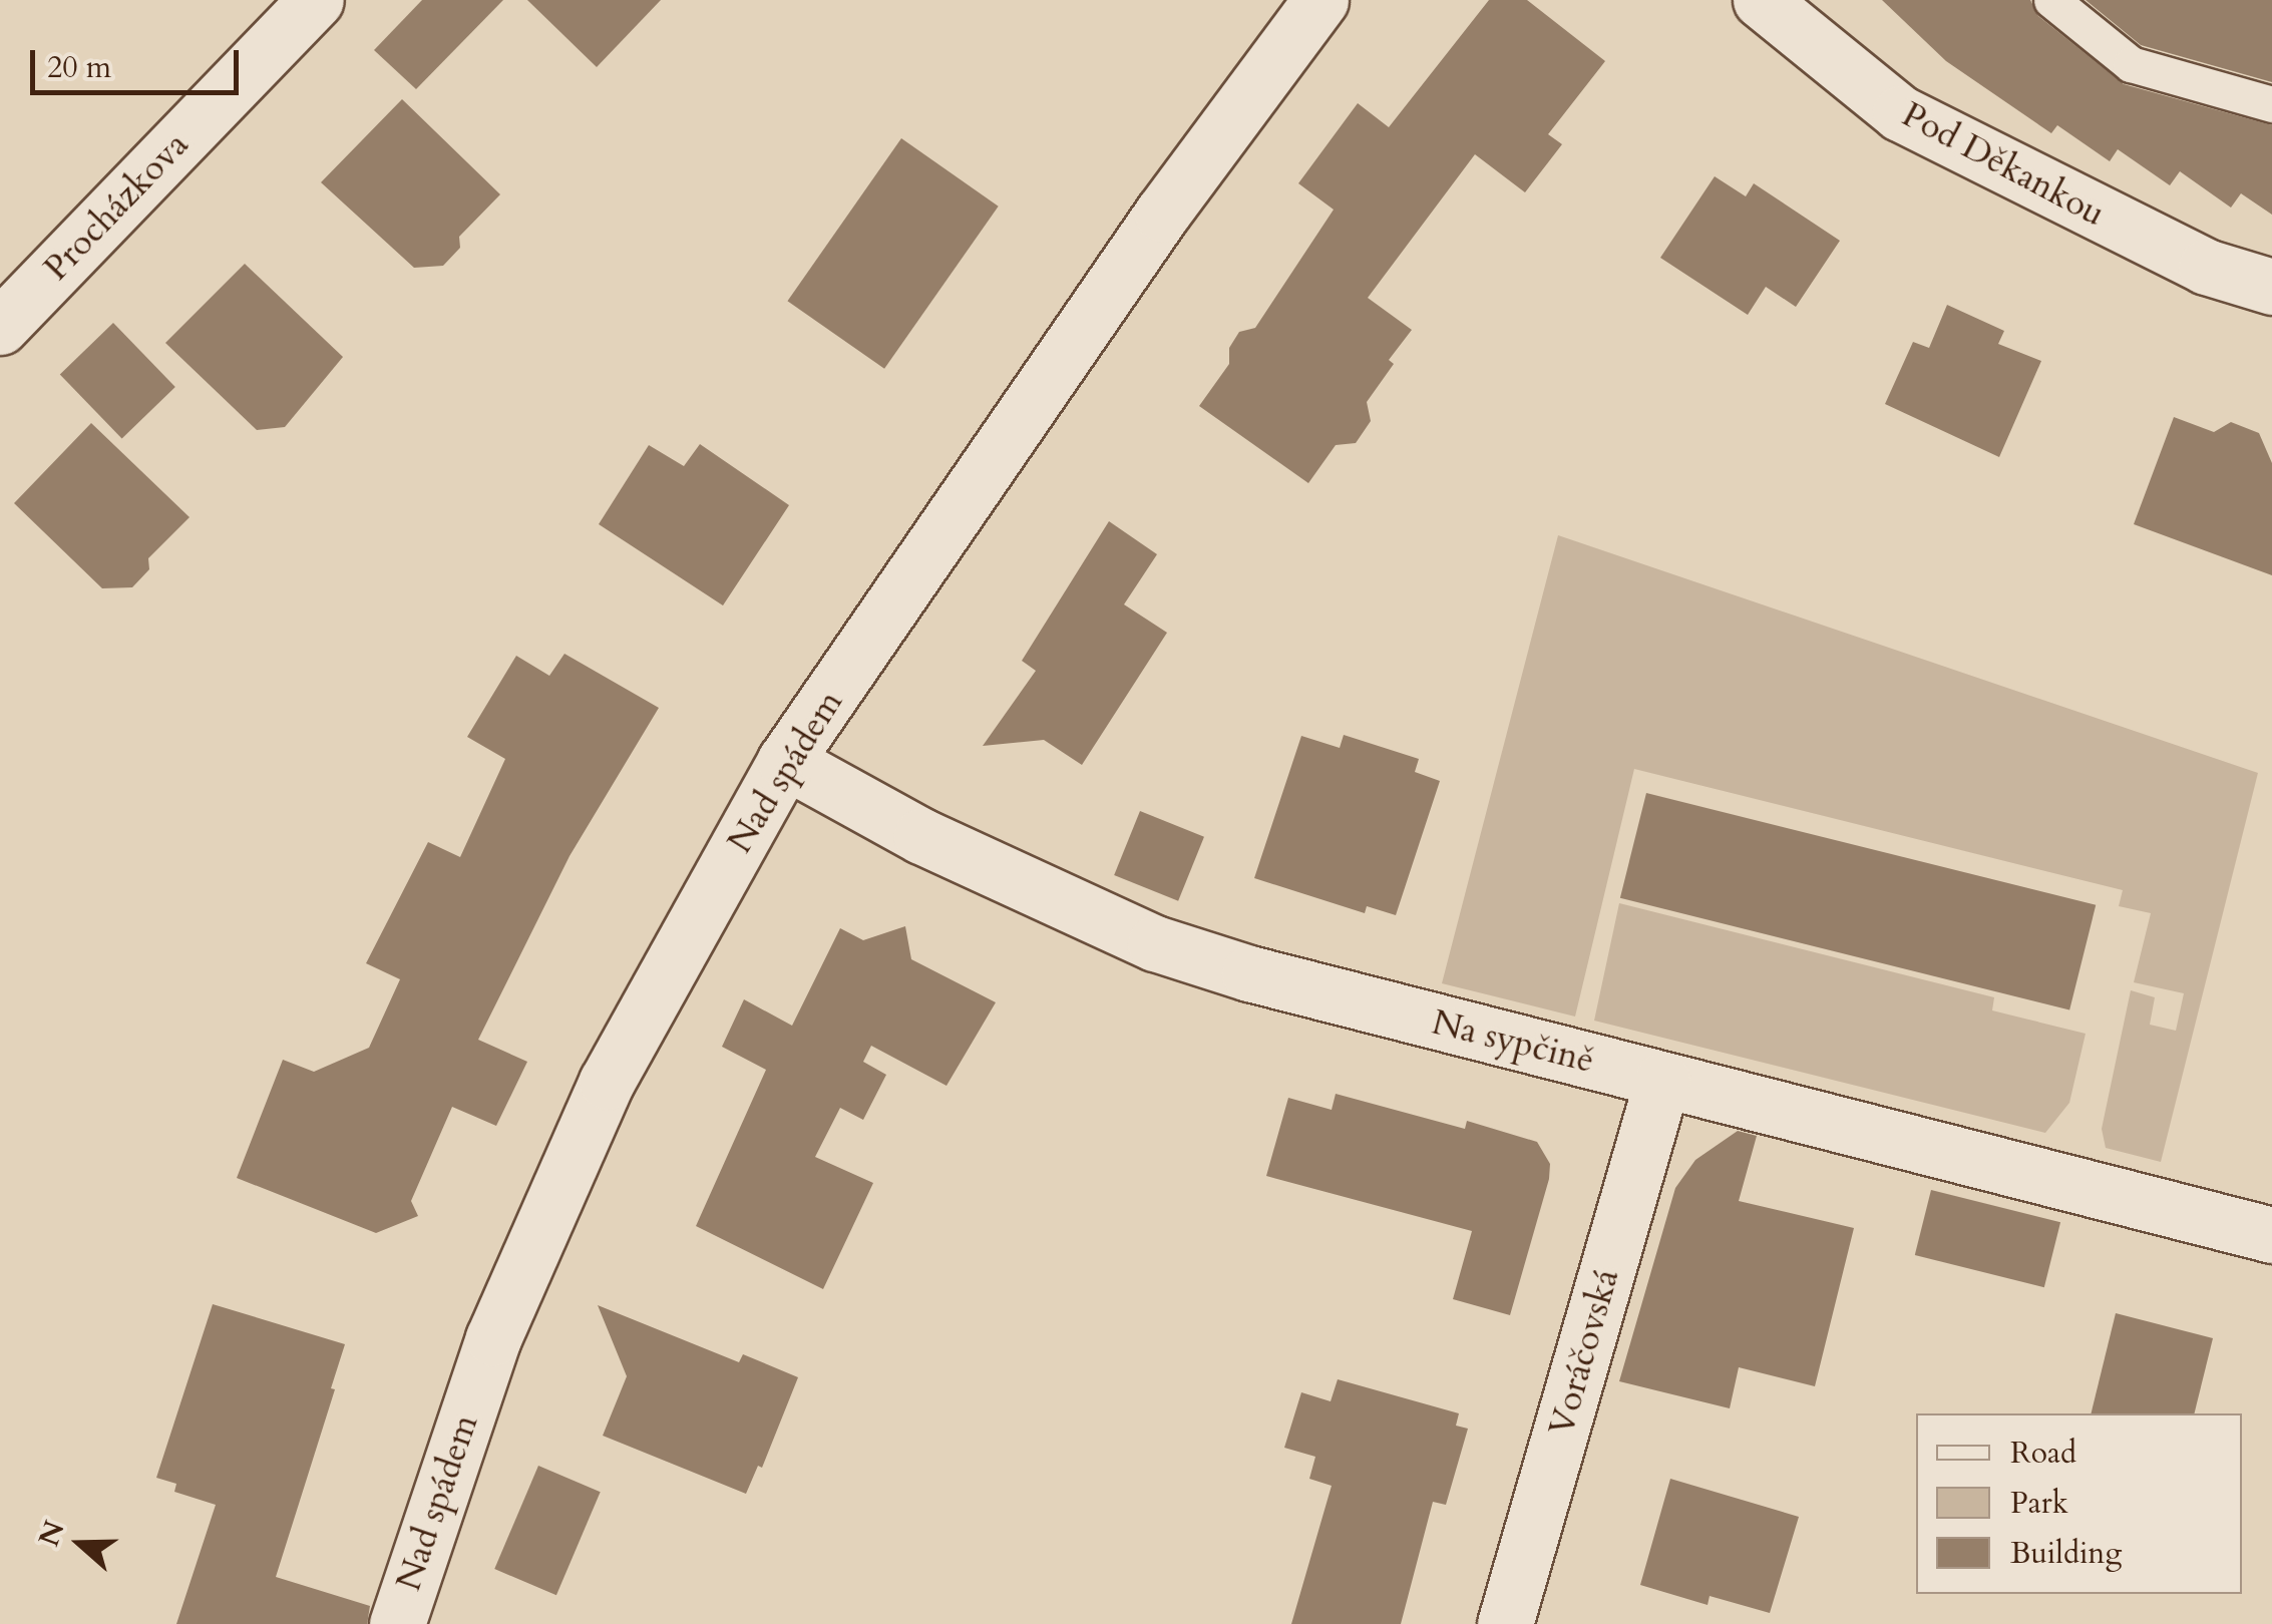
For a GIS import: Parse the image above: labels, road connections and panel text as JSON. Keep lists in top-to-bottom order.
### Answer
{
  "streets": {
    "street": [
      "Pod Děkankou",
      "Procházkova",
      "Nad spádem",
      "Na sypčině",
      "Voráčovská"
    ]
  },
  "crossings": [
    ["Nad spádem", "Na sypčině"],
    ["Na sypčině", "Voráčovská"]
  ],
  "legend": ["Road", "Park", "Building"],
  "scale_bar": "20 m",
  "north": "left"
}
